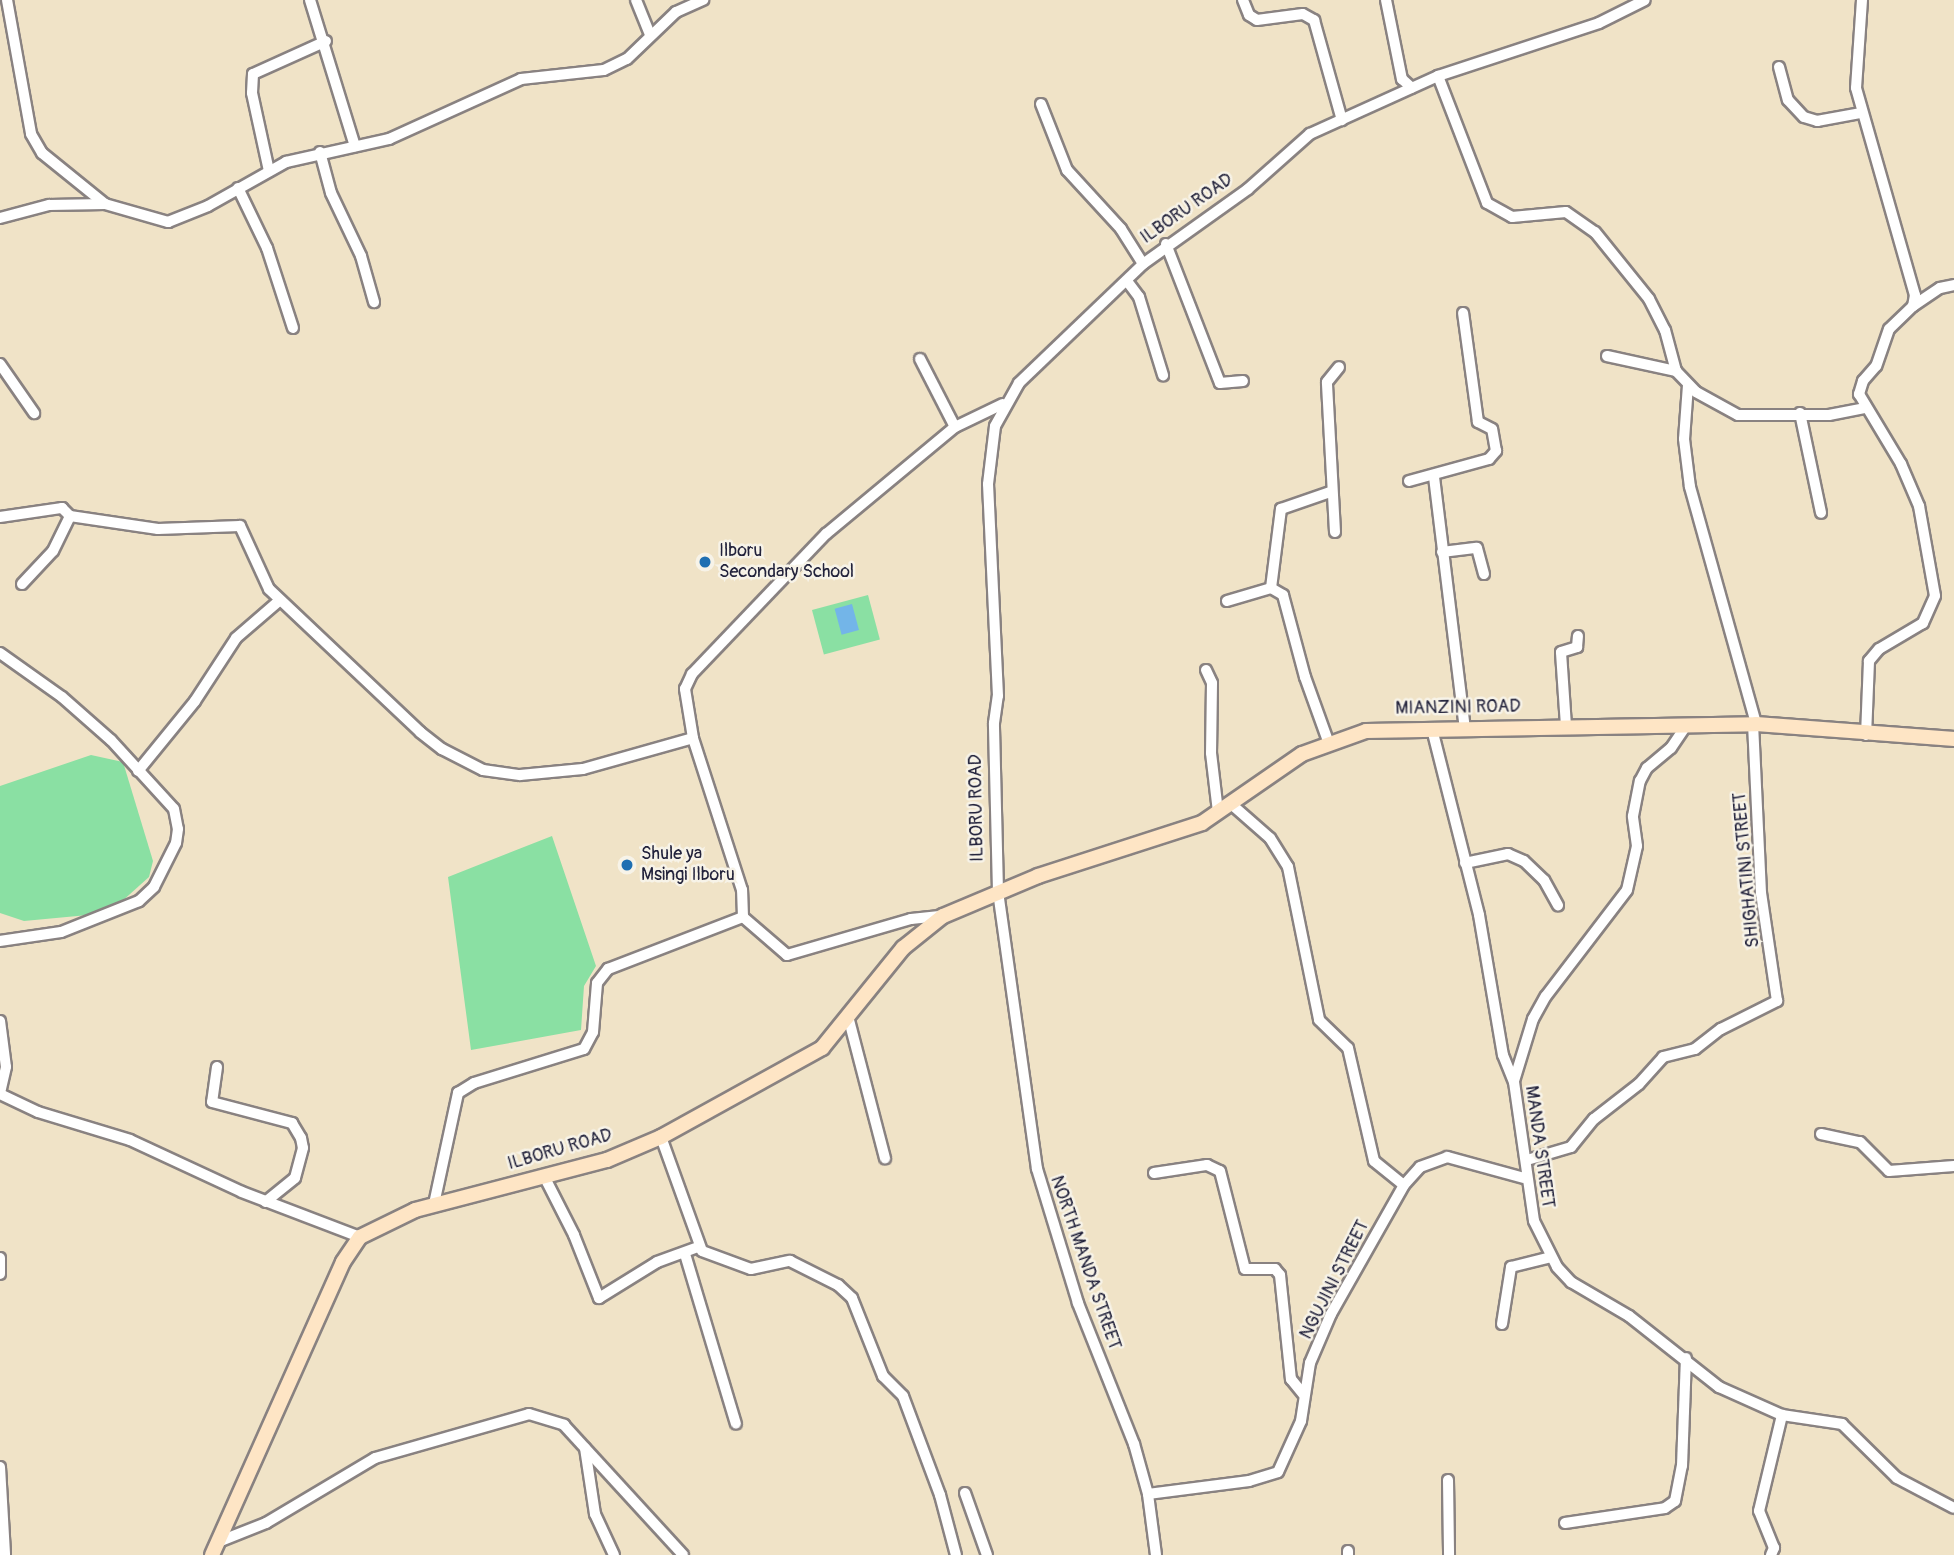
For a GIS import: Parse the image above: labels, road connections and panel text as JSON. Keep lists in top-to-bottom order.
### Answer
{
  "streets": {
    "street": [
      "ILBORU ROAD",
      "MIANZINI ROAD",
      "SHIGHATINI STREET",
      "MANDA STREET",
      "NORTH MANDA STREET",
      "NGUJINI STREET"
    ]
  },
  "crossings": [
    ["ILBORU ROAD", "MIANZINI ROAD"],
    ["ILBORU ROAD", "NORTH MANDA STREET"],
    ["MIANZINI ROAD", "SHIGHATINI STREET"],
    ["MIANZINI ROAD", "MANDA STREET"],
    ["MIANZINI ROAD", "NORTH MANDA STREET"],
    ["SHIGHATINI STREET", "MANDA STREET"],
    ["MANDA STREET", "NGUJINI STREET"],
    ["NORTH MANDA STREET", "NGUJINI STREET"]
  ],
  "places": ["Ilboru Secondary School", "Shule ya Msingi Ilboru"]
}
